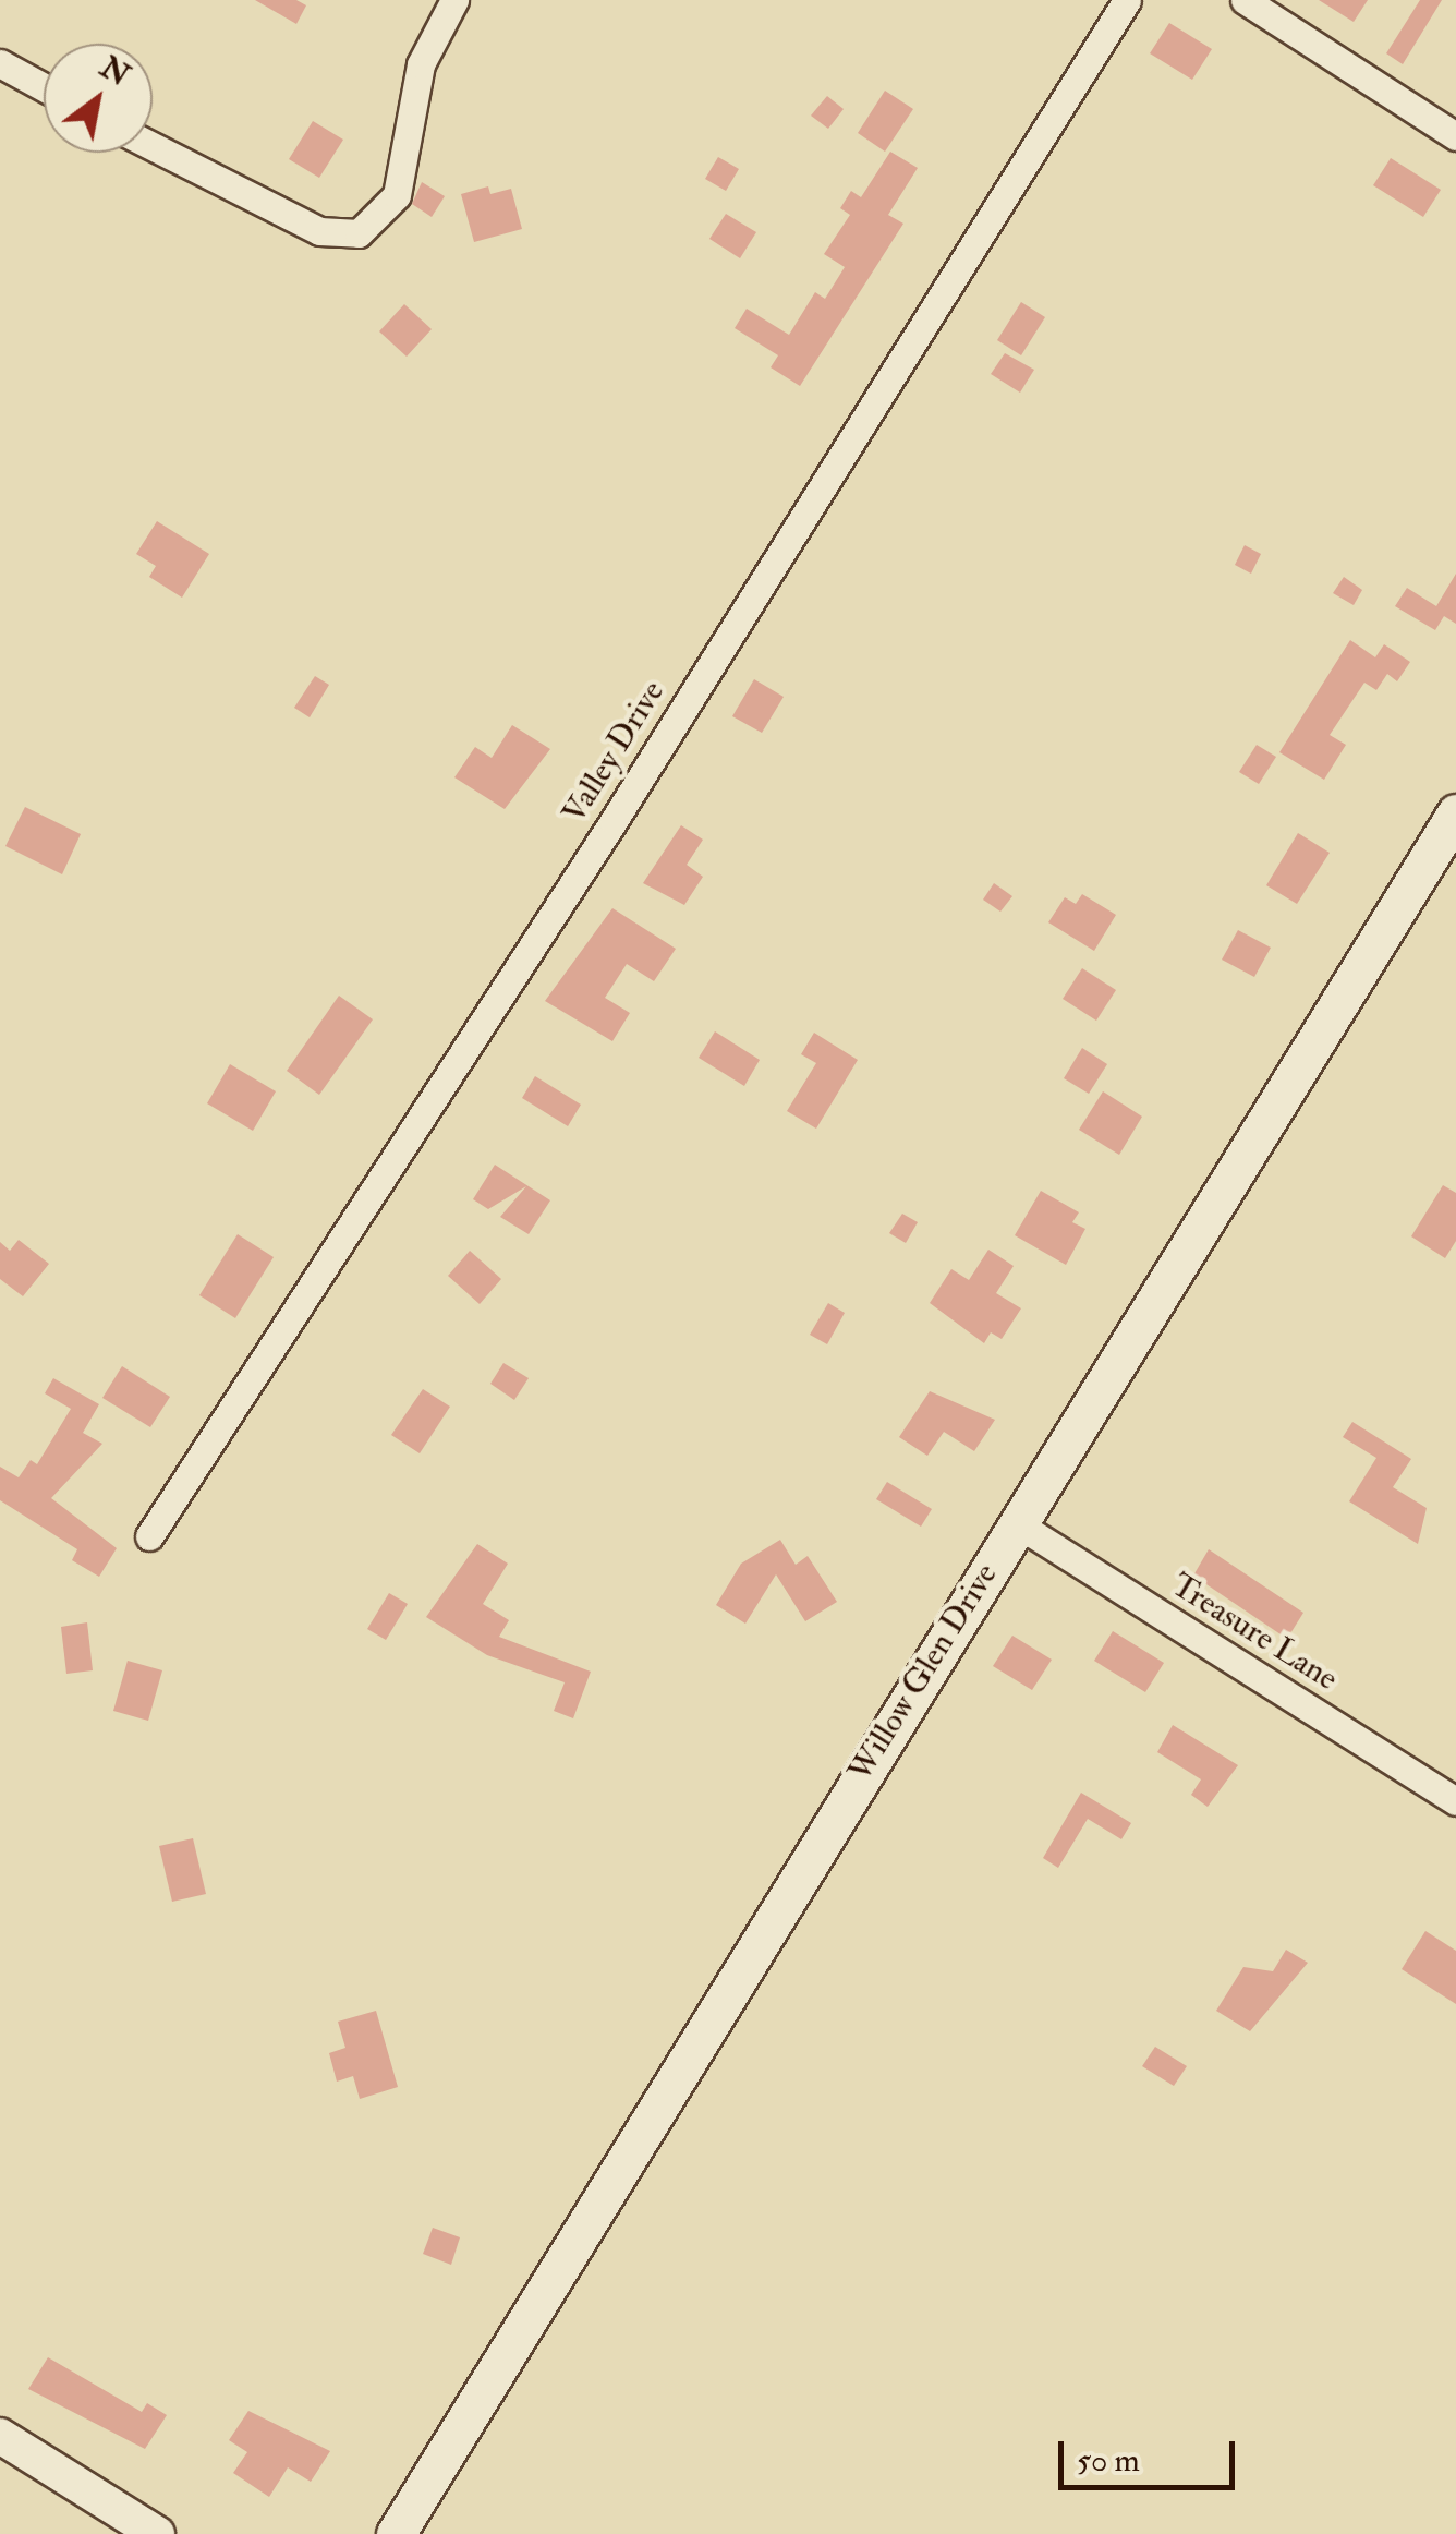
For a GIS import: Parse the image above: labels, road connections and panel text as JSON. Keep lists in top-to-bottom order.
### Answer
{
  "streets": {
    "main road": ["Willow Glen Drive"],
    "street": ["Valley Drive", "Treasure Lane"]
  },
  "crossings": [
    ["Treasure Lane", "Willow Glen Drive"]
  ],
  "scale_bar": "50 m",
  "north": "top right"
}
